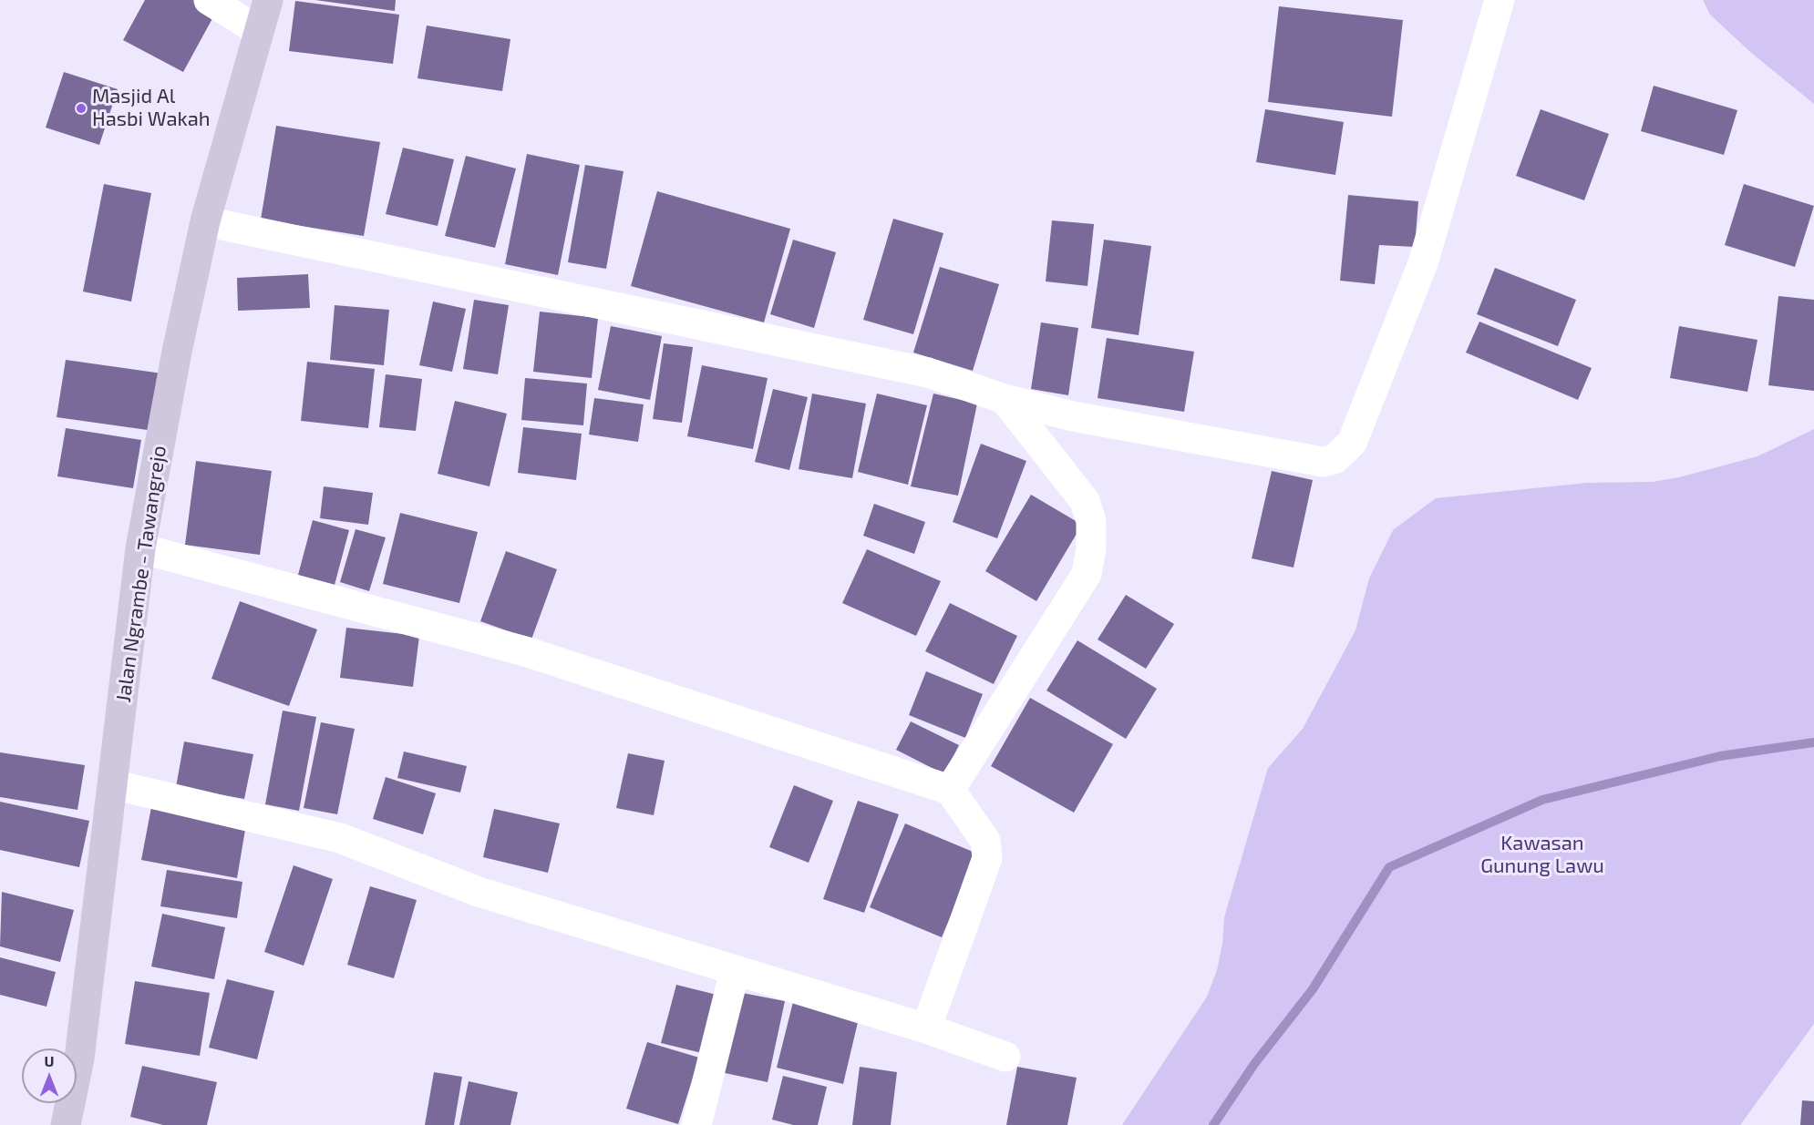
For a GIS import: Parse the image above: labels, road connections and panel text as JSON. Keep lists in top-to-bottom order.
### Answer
{
  "streets": {
    "main road": ["Jalan Ngrambe - Tawangrejo"]
  },
  "parks": ["Kawasan Gunung Lawu"],
  "places": ["Masjid Al Hasbi Wakah"],
  "north": "top"
}
